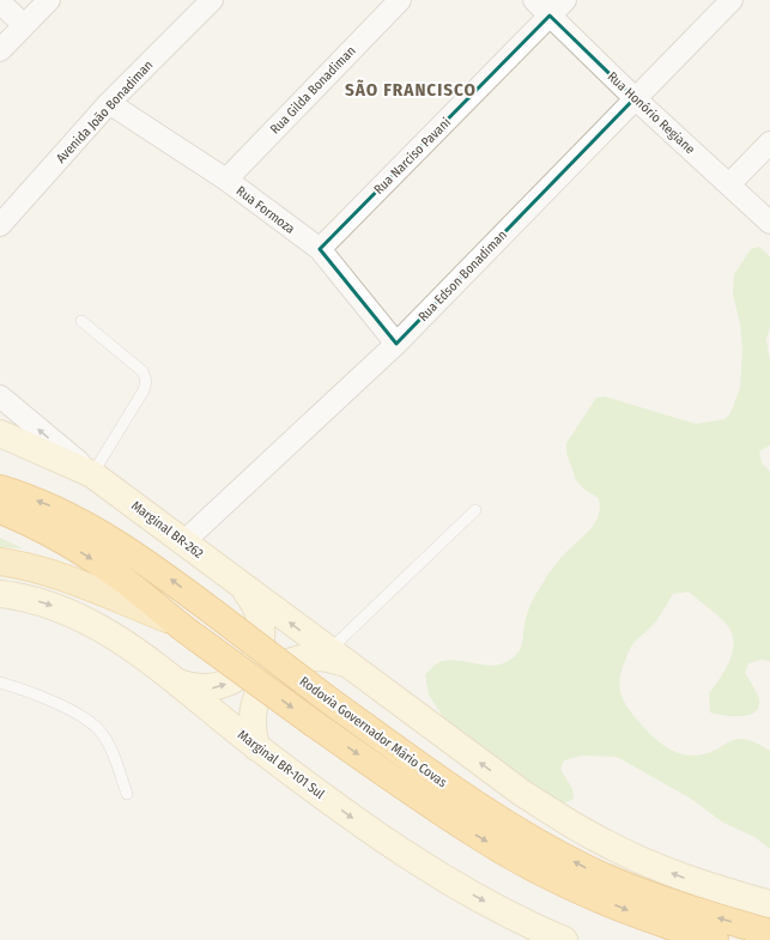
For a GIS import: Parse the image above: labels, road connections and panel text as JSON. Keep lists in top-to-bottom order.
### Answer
{
  "streets": {
    "highway": ["Rodovia Governador Mário Covas"],
    "main road": ["Marginal BR-262", "Marginal BR-101 Sul"],
    "street": [
      "Rua Gilda Bonadiman",
      "Avenida João Bonadiman",
      "Rua Honório Regiane",
      "Rua Narciso Pavani",
      "Rua Formoza",
      "Rua Edson Bonadiman"
    ]
  },
  "crossings": [
    ["Rua Gilda Bonadiman", "Rua Formoza"],
    ["Avenida João Bonadiman", "Rua Formoza"],
    ["Rua Honório Regiane", "Rua Narciso Pavani"],
    ["Rua Honório Regiane", "Rua Edson Bonadiman"],
    ["Rua Narciso Pavani", "Rua Formoza"],
    ["Rua Formoza", "Rua Edson Bonadiman"],
    ["Rua Edson Bonadiman", "Marginal BR-262"]
  ],
  "districts": ["SÃO FRANCISCO"]
}
